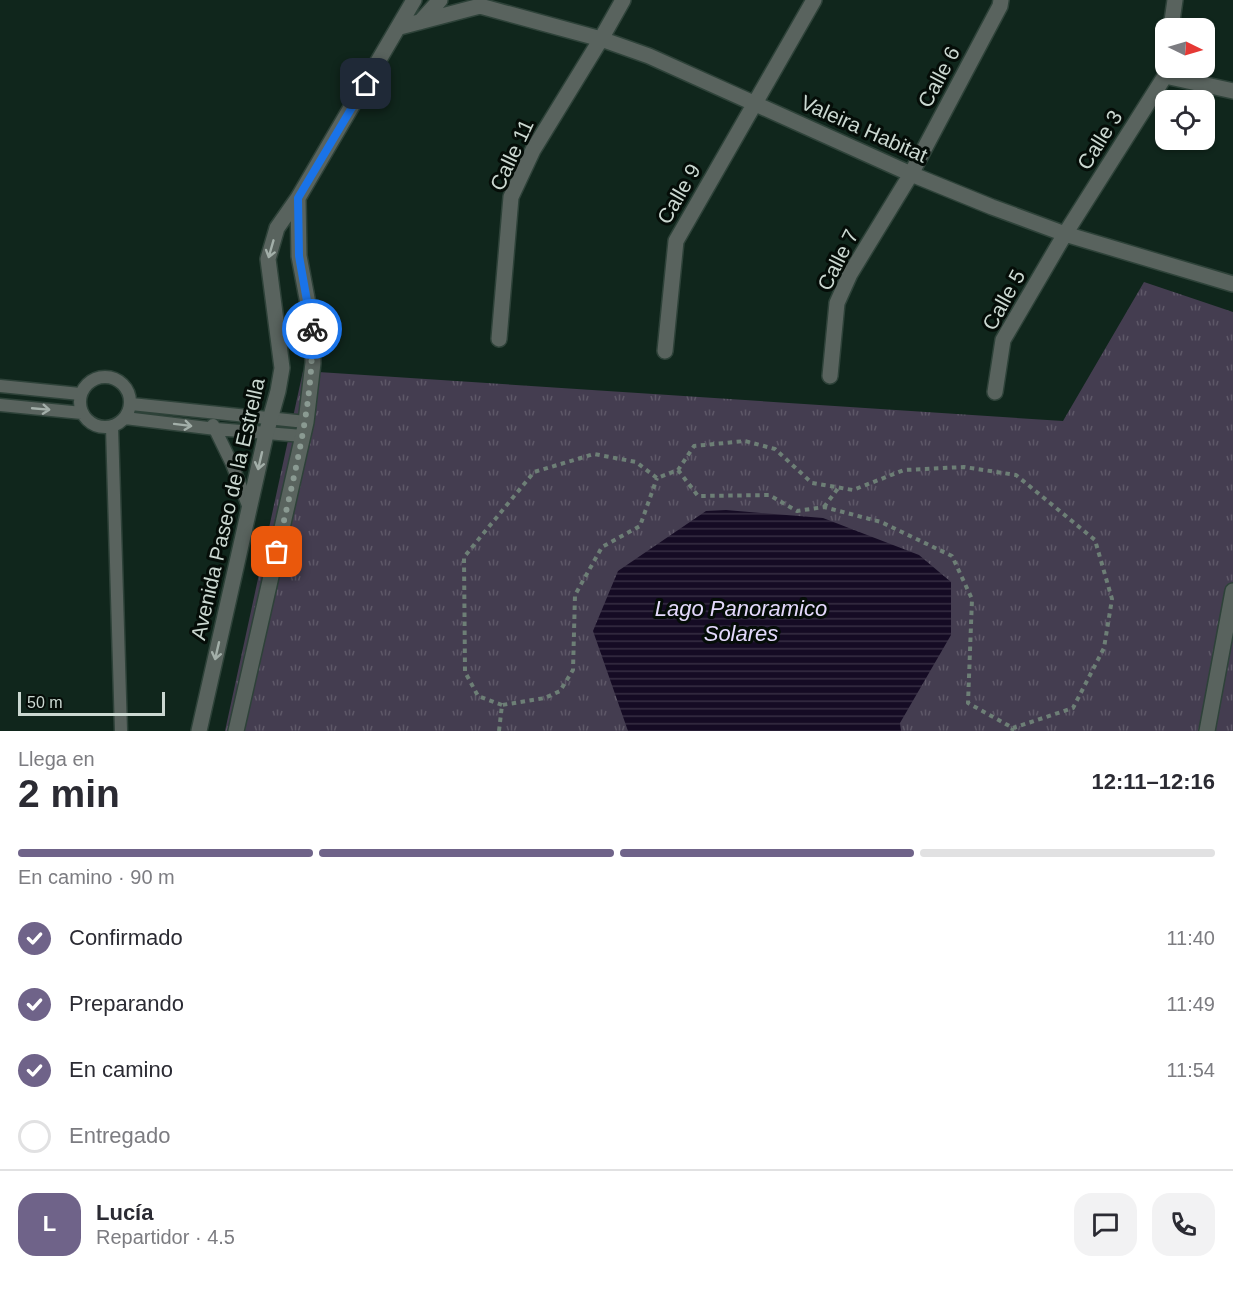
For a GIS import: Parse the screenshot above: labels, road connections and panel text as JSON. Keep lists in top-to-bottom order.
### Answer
{
  "streets": {
    "street": [
      "Calle 6",
      "Valeira Habitat",
      "Calle 3",
      "Calle 11",
      "Calle 9",
      "Calle 7",
      "Calle 5",
      "Avenida Paseo de la Estrella"
    ]
  },
  "crossings": [
    ["Calle 6", "Valeira Habitat"],
    ["Calle 6", "Calle 7"],
    ["Valeira Habitat", "Calle 3"],
    ["Valeira Habitat", "Calle 11"],
    ["Valeira Habitat", "Calle 9"],
    ["Valeira Habitat", "Calle 7"],
    ["Valeira Habitat", "Calle 5"],
    ["Calle 3", "Calle 5"]
  ],
  "water": ["Lago Panoramico Solares"],
  "scale_bar": "50 m",
  "north": "right",
  "page": {
    "scale": "50 m",
    "heading": ["2 min", "Llega en", "12:11–12:16"],
    "panel": ["Lucía", "Repartidor · 4.5"],
    "bar": "En camino · 90 m",
    "list": [
      ["Confirmado", "11:40"],
      ["Preparando", "11:49"],
      ["En camino", "11:54"],
      "Entregado"
    ],
    "round": "L"
  }
}
